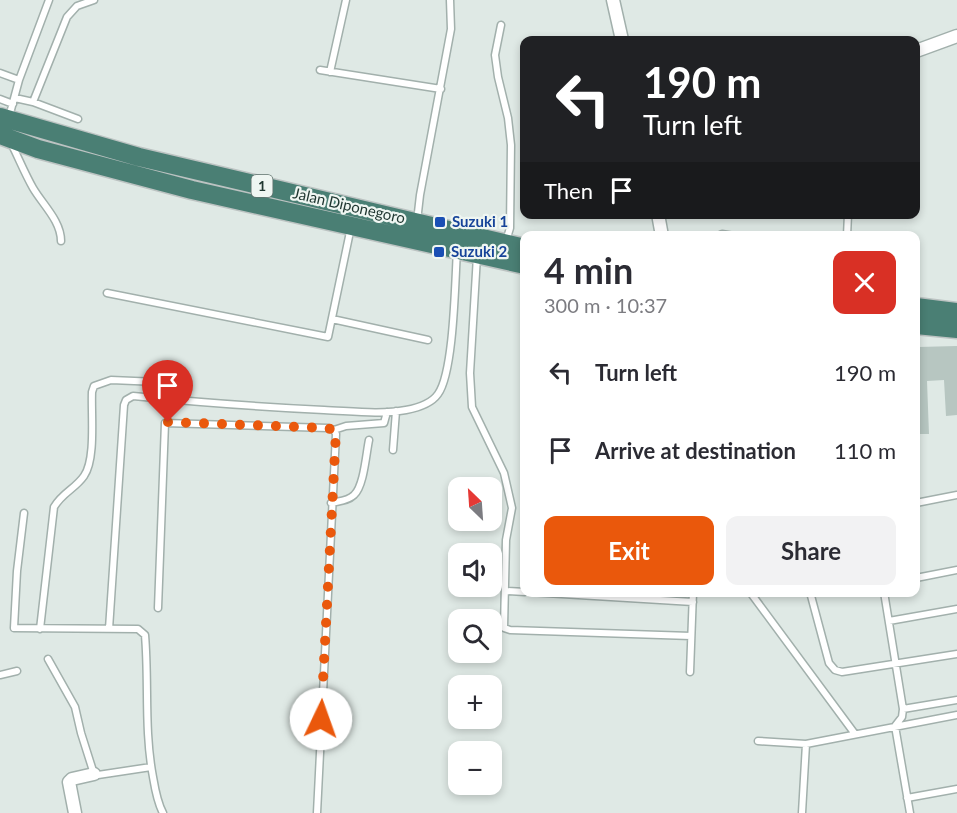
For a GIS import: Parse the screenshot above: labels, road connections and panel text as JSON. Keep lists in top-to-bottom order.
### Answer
{
  "streets": {
    "highway": ["1", "Jalan Diponegoro"]
  },
  "places": {
    "transit": ["Suzuki 1", "Suzuki 2"]
  },
  "north": "top left",
  "page": {
    "turn": ["190 m", "Turn left"],
    "then": "Then",
    "heading": ["4 min", "300 m · 10:37"],
    "list": [
      {
        "name": "Turn left",
        "value": "190 m"
      },
      {
        "name": "Arrive at destination",
        "value": "110 m"
      }
    ],
    "map_buttons": ["+", "−"],
    "buttons": ["Exit", "Share"]
  }
}
